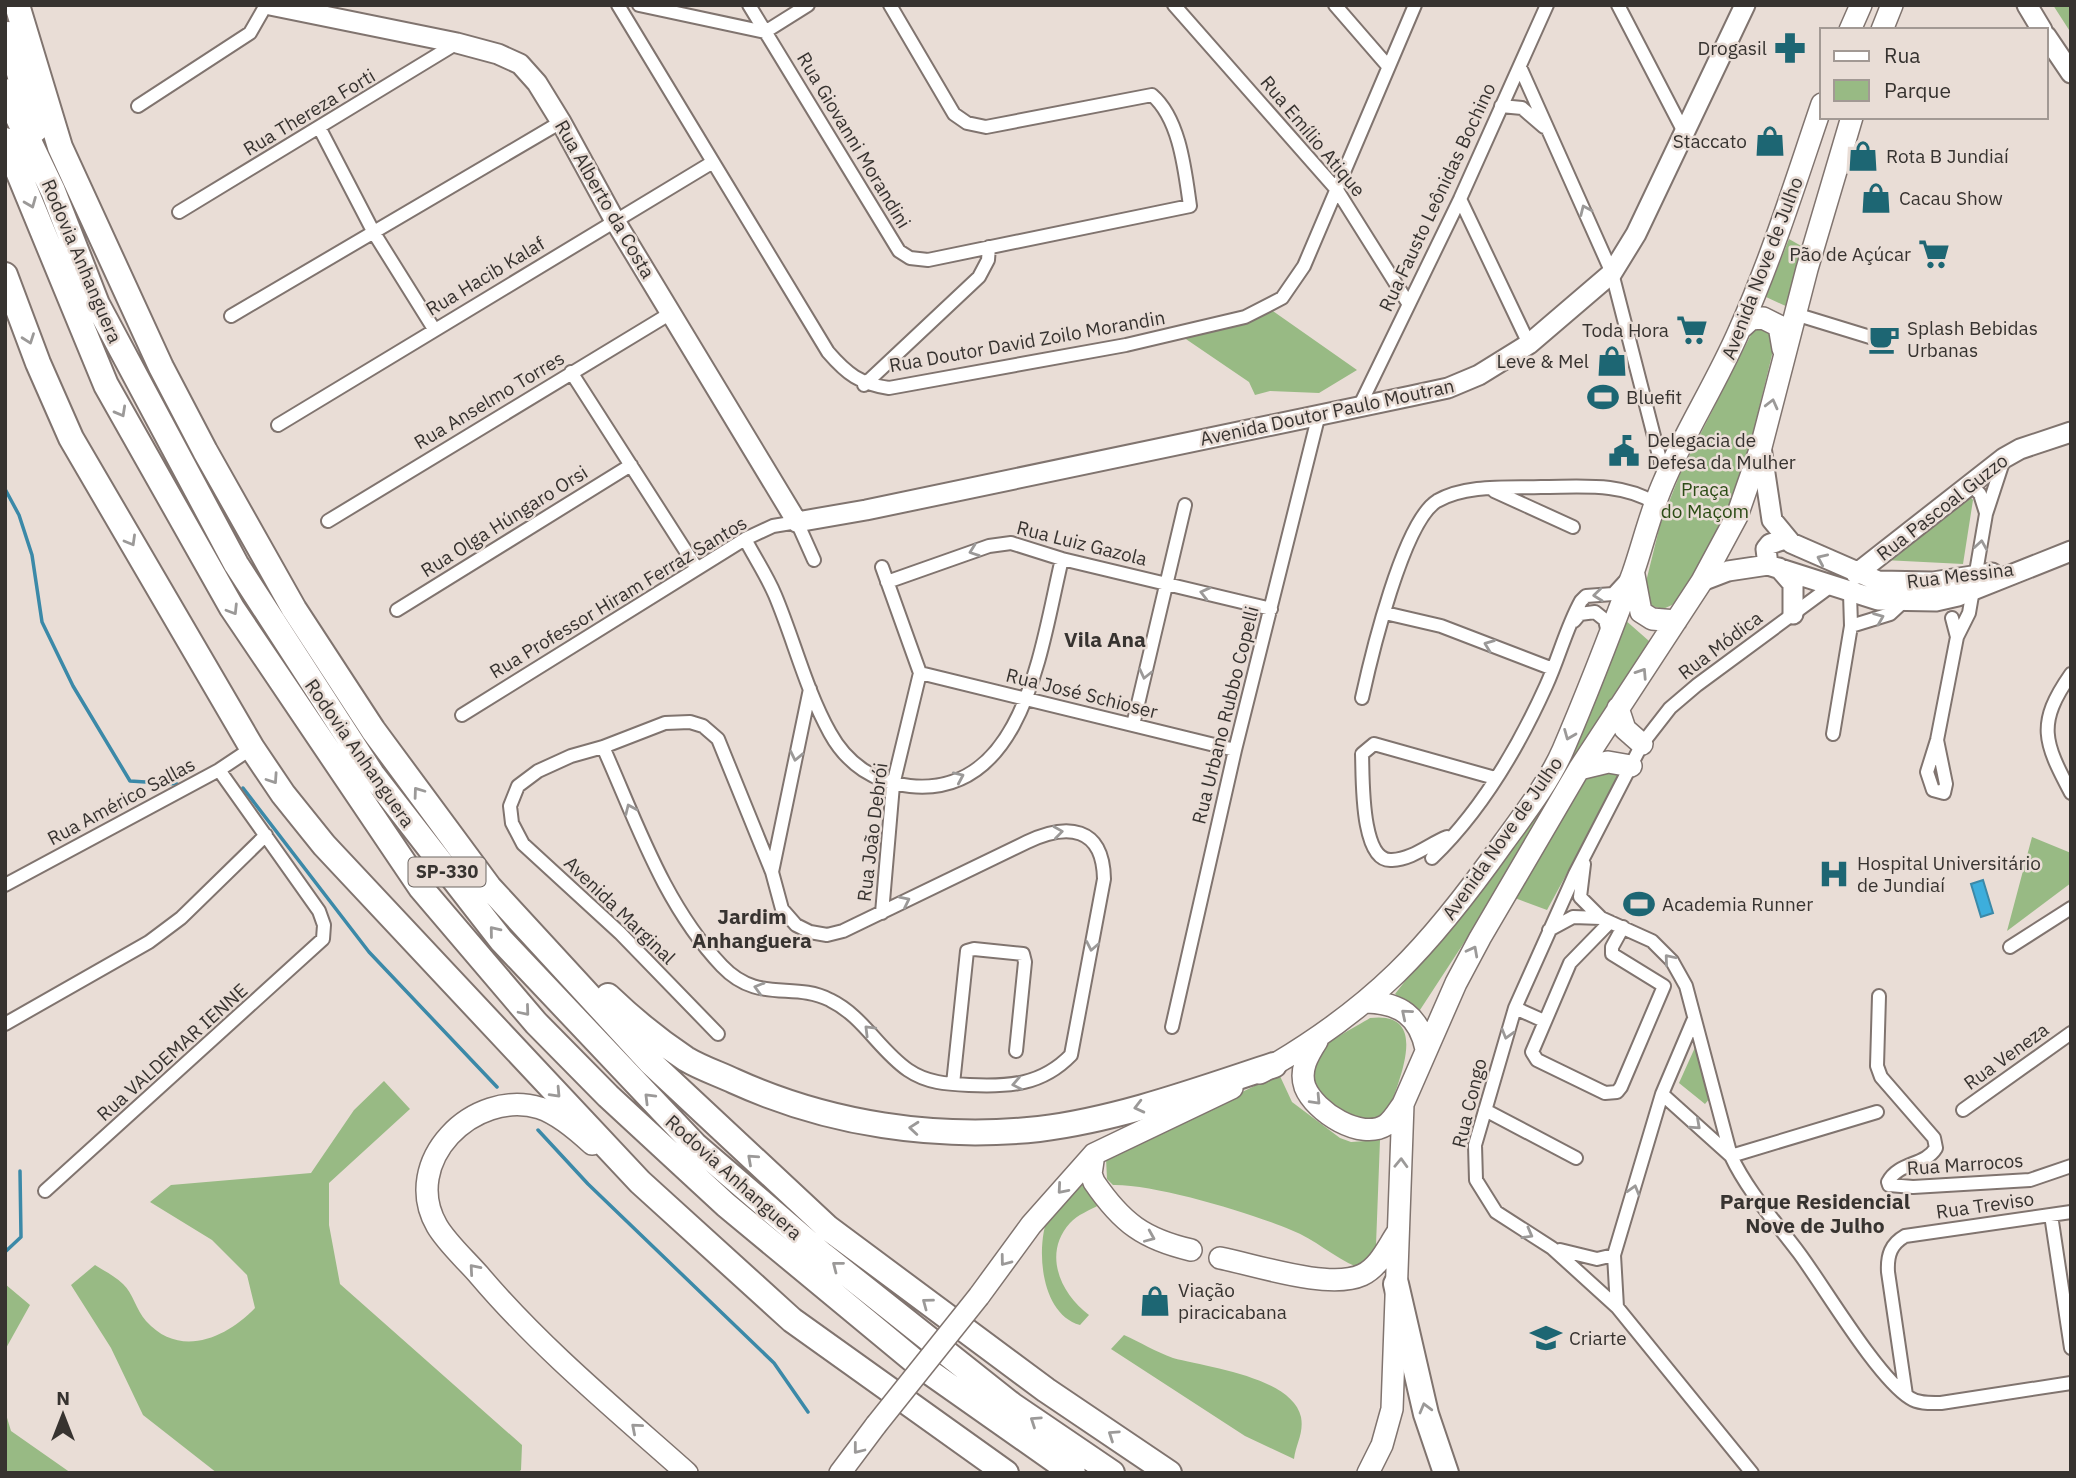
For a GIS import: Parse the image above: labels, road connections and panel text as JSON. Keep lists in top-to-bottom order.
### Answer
{
  "streets": {
    "highway": ["Rodovia Anhanguera", "SP-330"],
    "main road": ["Avenida Nove de Julho"],
    "street": [
      "Rua Thereza Forti",
      "Rua Emílio Atique",
      "Rua Giovanni Morandini",
      "Rua Fausto Leônidas Bochino",
      "Rua Alberto da Costa",
      "Rua Hacib Kalaf",
      "Rua Doutor David Zoilo Morandin",
      "Rua Anselmo Torres",
      "Avenida Doutor Paulo Moutran",
      "Rua Pascoal Guzzo",
      "Rua Olga Húngaro Orsi",
      "Rua Luiz Gazola",
      "Rua Messina",
      "Rua Professor Hiram Ferraz Santos",
      "Rua Módica",
      "Rua José Schioser",
      "Rua Urbano Rubbo Copelli",
      "Rua Américo Sallas",
      "Rua João Debrói",
      "Avenida Marginal",
      "Rua VALDEMAR IENNE",
      "Rua Veneza",
      "Rua Congo",
      "Rua Marrocos",
      "Rua Treviso"
    ]
  },
  "crossings": [
    ["Rua Thereza Forti", "Rua Alberto da Costa"],
    ["Rua Emílio Atique", "Rua Fausto Leônidas Bochino"],
    ["Rua Emílio Atique", "Rua Doutor David Zoilo Morandin"],
    ["Rua Fausto Leônidas Bochino", "Avenida Doutor Paulo Moutran"],
    ["Rua Alberto da Costa", "Rua Hacib Kalaf"],
    ["Rua Alberto da Costa", "Rua Anselmo Torres"],
    ["Rua Alberto da Costa", "Avenida Doutor Paulo Moutran"],
    ["Rua Alberto da Costa", "Rua Professor Hiram Ferraz Santos"],
    ["Avenida Nove de Julho", "Rua Messina"],
    ["Rua Hacib Kalaf", "Rua Doutor David Zoilo Morandin"],
    ["Avenida Doutor Paulo Moutran", "Rua Professor Hiram Ferraz Santos"],
    ["Avenida Doutor Paulo Moutran", "Rua Urbano Rubbo Copelli"],
    ["Rua Pascoal Guzzo", "Rua Messina"],
    ["Rua Pascoal Guzzo", "Rua Módica"],
    ["Rua Luiz Gazola", "Rua Urbano Rubbo Copelli"],
    ["Rua Messina", "Rua Módica"],
    ["Rua Módica", "Rua Congo"],
    ["Rua José Schioser", "Rua Urbano Rubbo Copelli"],
    ["Rua José Schioser", "Rua João Debrói"]
  ],
  "one_way": ["Rua Luiz Gazola"],
  "districts": ["Vila Ana", "Jardim Anhanguera", "Parque Residencial Nove de Julho"],
  "parks": ["Praça do Maçom"],
  "places": {
    "pharmacy": ["Drogasil"],
    "shop": [
      "Staccato",
      "Rota B Jundiaí",
      "Cacau Show",
      "Leve & Mel",
      "Viação piracicabana"
    ],
    "supermarket": ["Pão de Açúcar", "Toda Hora"],
    "cafe": ["Splash Bebidas Urbanas"],
    "sports": ["Bluefit", "Academia Runner"],
    "public building": ["Delegacia de Defesa da Mulher"],
    "hospital": ["Hospital Universitário de Jundiaí"],
    "school or university": ["Criarte"]
  },
  "legend": ["Rua", "Parque"],
  "north": "top"
}
